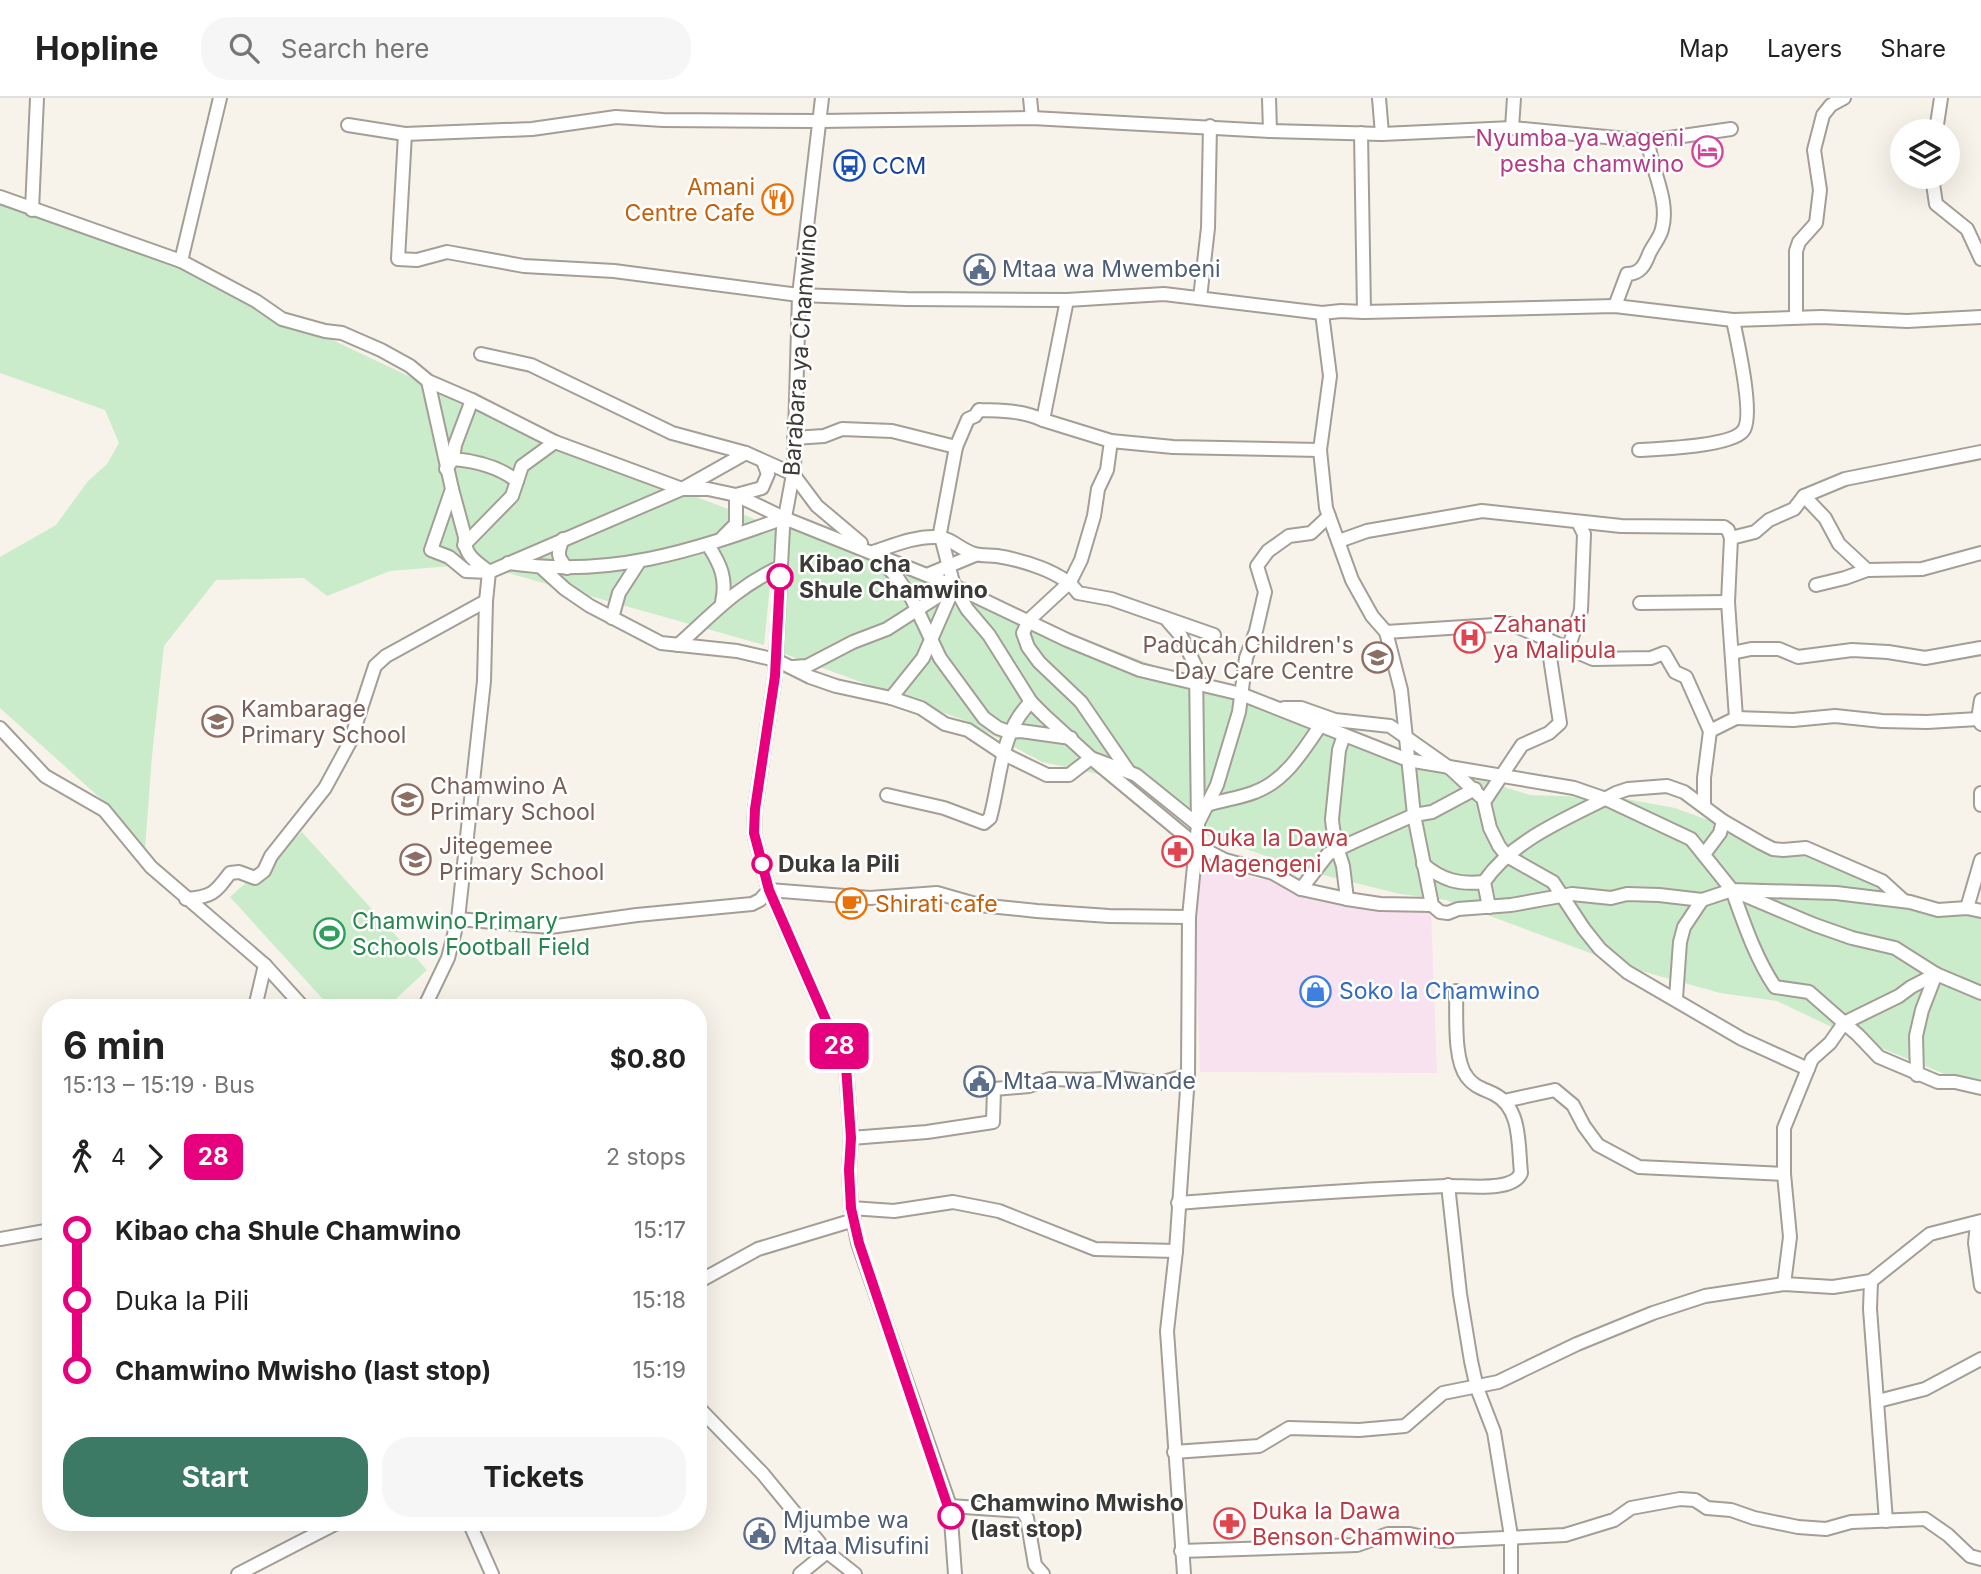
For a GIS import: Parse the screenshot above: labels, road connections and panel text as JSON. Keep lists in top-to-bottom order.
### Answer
{
  "streets": {
    "street": ["Barabara ya Chamwino"]
  },
  "places": {
    "hotel": ["Nyumba ya wageni pesha chamwino"],
    "bus stop": ["CCM"],
    "restaurant": ["Amani Centre Cafe"],
    "public building": ["Mtaa wa Mwembeni", "Mtaa wa Mwande", "Mjumbe wa Mtaa Misufini"],
    "other": ["Kibao cha Shule Chamwino", "Duka la Pili", "Chamwino Mwisho (last stop)"],
    "hospital": ["Zahanati ya Malipula"],
    "school or university": [
      "Paducah Children's Day Care Centre",
      "Kambarage Primary School",
      "Chamwino A Primary School",
      "Jitegemee Primary School"
    ],
    "pharmacy": ["Duka la Dawa Magengeni", "Duka la Dawa Benson Chamwino"],
    "cafe": ["Shirati cafe"],
    "sports": ["Chamwino Primary Schools Football Field"],
    "shop": ["Soko la Chamwino"]
  },
  "lines": ["bus line 28"],
  "page": {
    "header": "Hopline",
    "search": "Search here",
    "nav": ["Map", "Layers", "Share"],
    "on_map": "28",
    "heading": ["6 min", "15:13 – 15:19 · Bus", "$0.80"],
    "legs": ["4", "28", "2 stops"],
    "list": [
      {
        "name": "Kibao cha Shule Chamwino",
        "value": "15:17"
      },
      {
        "name": "Duka la Pili",
        "value": "15:18"
      },
      {
        "name": "Chamwino Mwisho (last stop)",
        "value": "15:19"
      }
    ],
    "buttons": ["Start", "Tickets"]
  }
}
